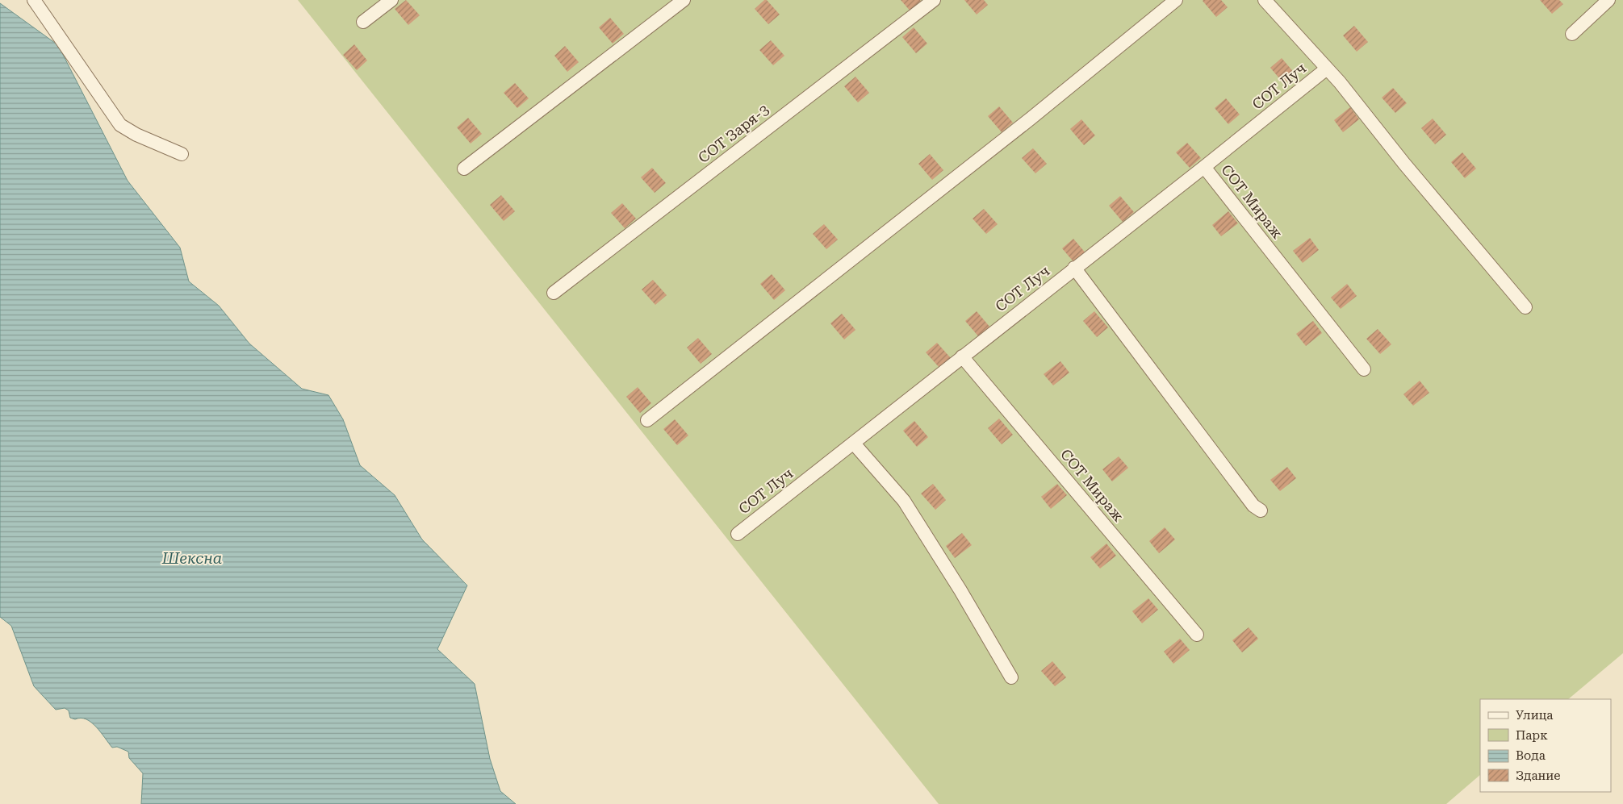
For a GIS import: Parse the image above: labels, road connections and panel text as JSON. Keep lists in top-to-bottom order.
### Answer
{
  "streets": {
    "street": ["СОТ Луч", "СОТ Заря-3", "СОТ Мираж"]
  },
  "crossings": [
    ["СОТ Луч", "СОТ Мираж"]
  ],
  "water": ["Шексна"],
  "legend": [
    "Улица",
    "Парк",
    "Вода",
    "Здание"
  ]
}
